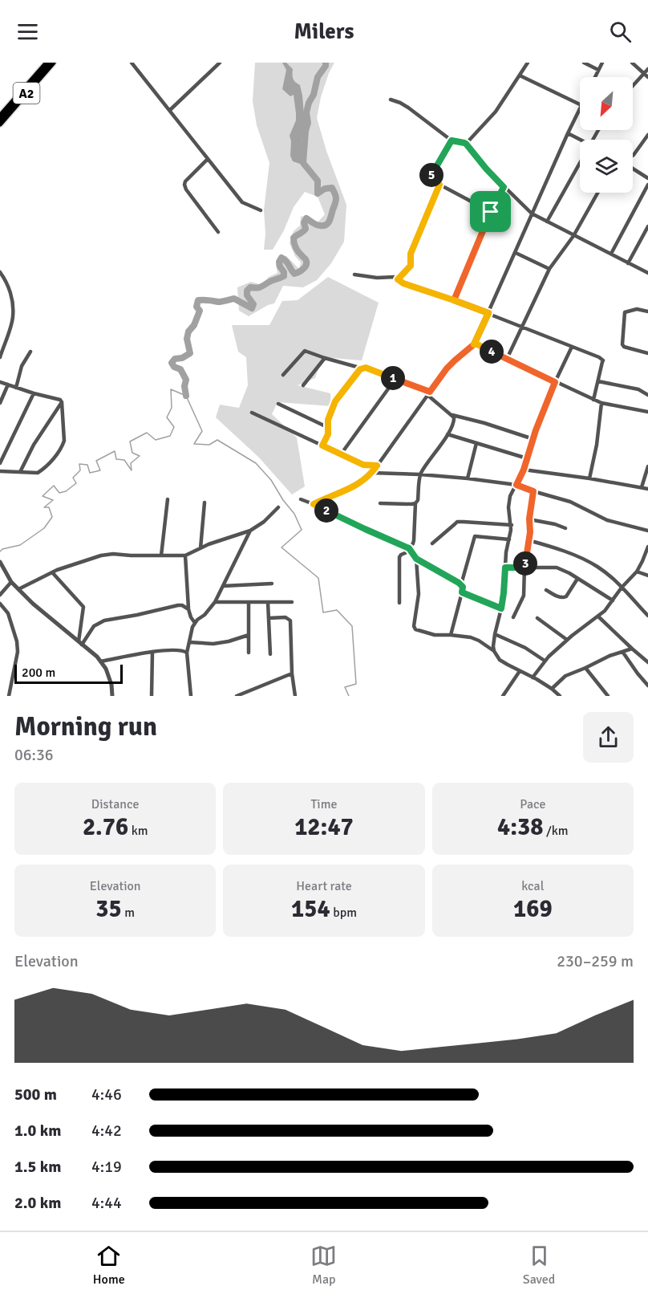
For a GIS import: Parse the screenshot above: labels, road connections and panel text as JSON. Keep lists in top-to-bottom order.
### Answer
{
  "streets": {
    "highway": ["A2"]
  },
  "scale_bar": "200 m",
  "north": "bottom left",
  "page": {
    "header": "Milers",
    "pins": [
      "5",
      "4",
      "1",
      "2",
      "3"
    ],
    "scale": "200 m",
    "heading": ["Morning run", "06:36"],
    "stats": [
      ["Distance", "2.76 km"],
      ["Time", "12:47"],
      ["Pace", "4:38 /km"],
      ["Elevation", "35 m"],
      ["Heart rate", "154 bpm"],
      ["kcal", "169"]
    ],
    "chart": ["Elevation", "230–259 m"],
    "list": [
      {
        "name": "500 m",
        "note": "4:46"
      },
      {
        "name": "1.0 km",
        "note": "4:42"
      },
      {
        "name": "1.5 km",
        "note": "4:19"
      },
      {
        "name": "2.0 km",
        "note": "4:44"
      }
    ],
    "tabs": ["Home", "Map", "Saved"]
  }
}
